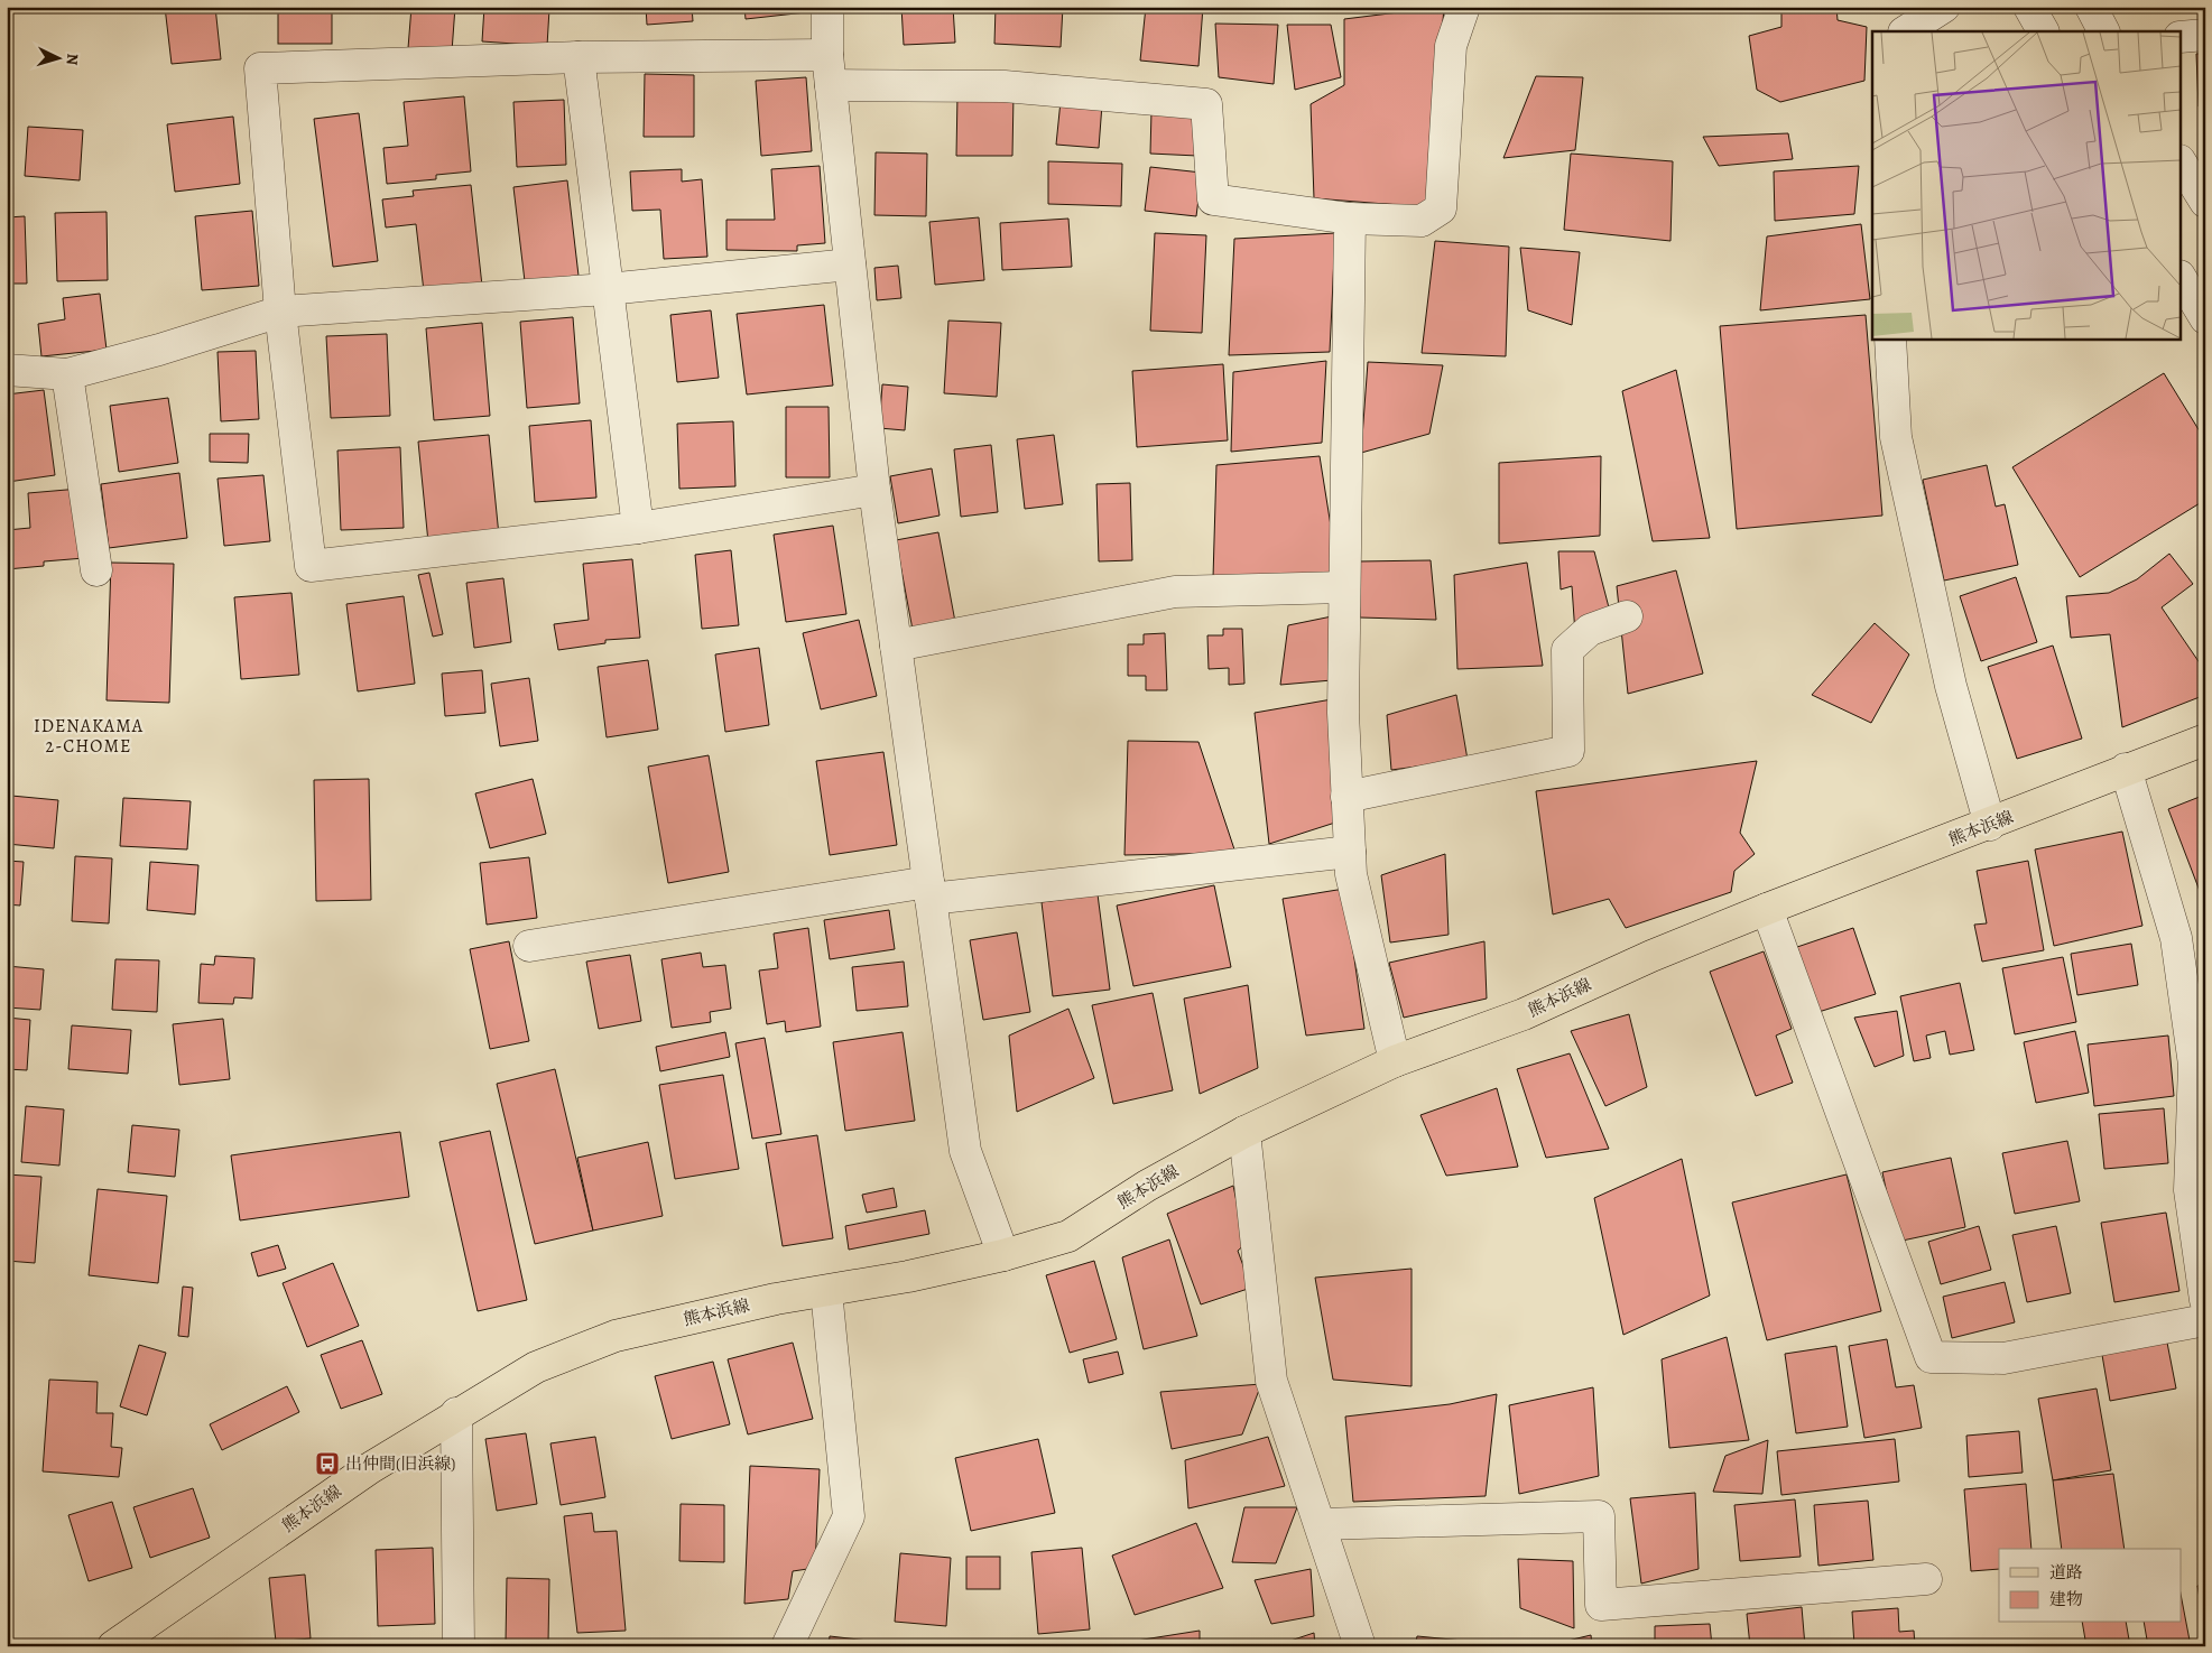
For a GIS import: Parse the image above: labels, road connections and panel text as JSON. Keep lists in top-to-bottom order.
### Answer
{
  "streets": {
    "main road": ["熊本浜線"]
  },
  "districts": ["IDENAKAMA 2-CHOME"],
  "places": {
    "bus stop": ["出仲間(旧浜線)"]
  },
  "legend": ["道路", "建物"],
  "north": "right"
}
